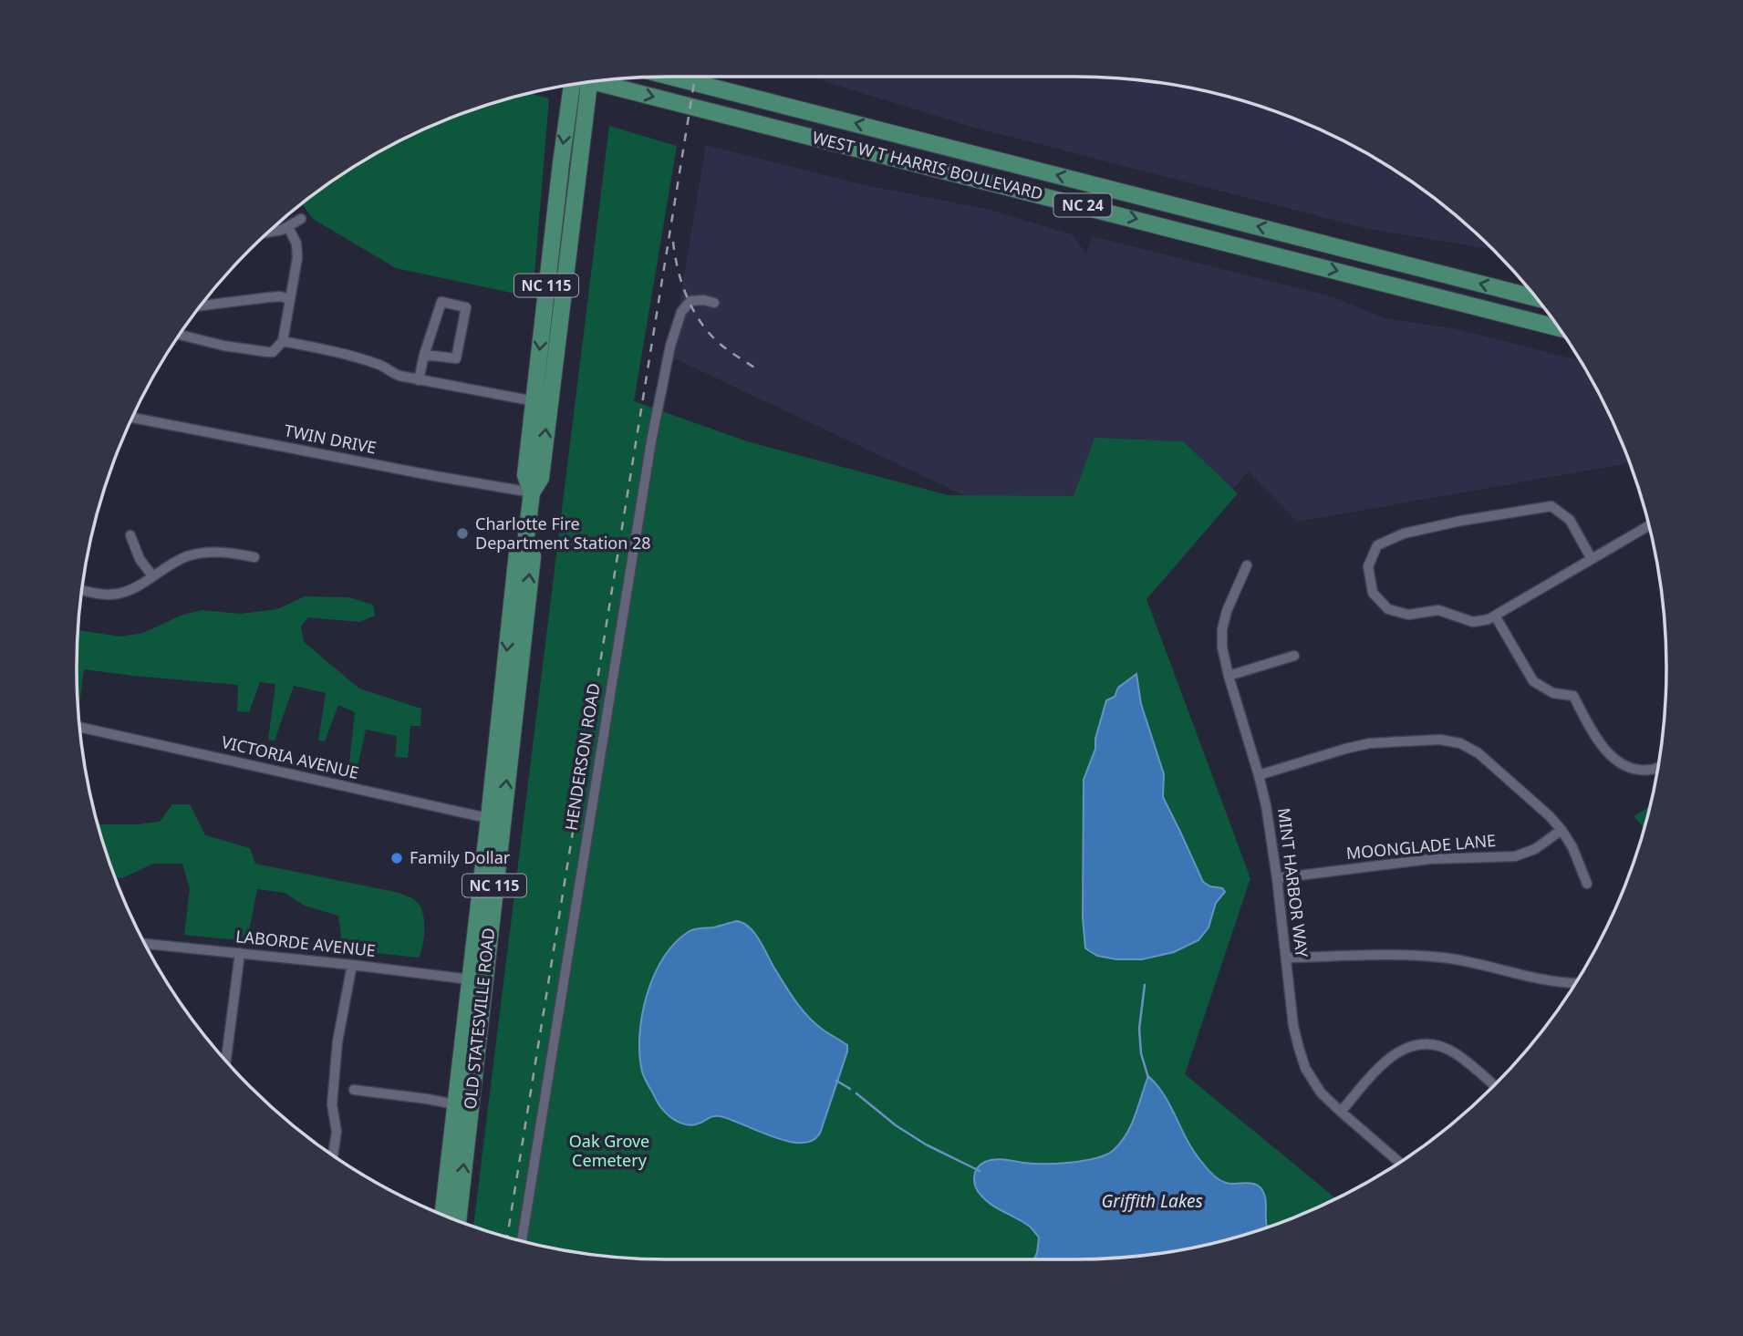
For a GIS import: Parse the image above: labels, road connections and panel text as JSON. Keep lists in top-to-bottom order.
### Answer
{
  "streets": {
    "main road": [
      "WEST W T HARRIS BOULEVARD",
      "NC 24",
      "NC 115",
      "OLD STATESVILLE ROAD"
    ],
    "street": [
      "TWIN DRIVE",
      "HENDERSON ROAD",
      "VICTORIA AVENUE",
      "MOONGLADE LANE",
      "MINT HARBOR WAY",
      "LABORDE AVENUE"
    ]
  },
  "crossings": [
    ["TWIN DRIVE", "OLD STATESVILLE ROAD"],
    ["VICTORIA AVENUE", "OLD STATESVILLE ROAD"],
    ["MOONGLADE LANE", "MINT HARBOR WAY"],
    ["LABORDE AVENUE", "OLD STATESVILLE ROAD"]
  ],
  "water": ["Griffith Lakes"],
  "parks": ["Oak Grove Cemetery"],
  "places": ["Charlotte Fire Department Station 28", "Family Dollar"]
}
